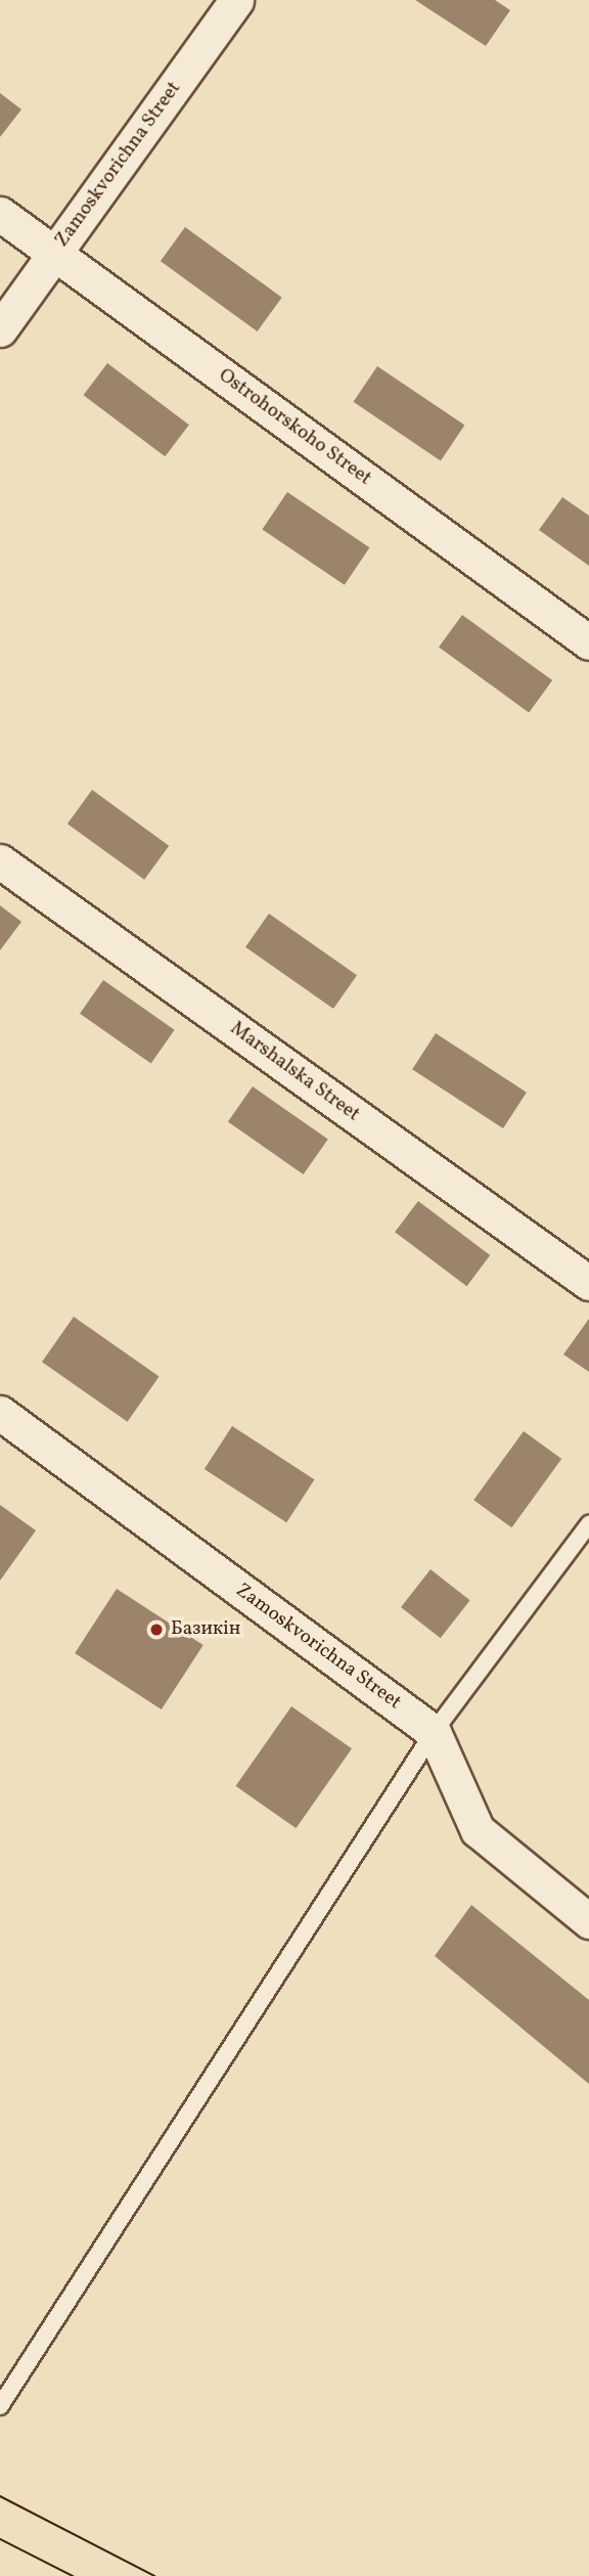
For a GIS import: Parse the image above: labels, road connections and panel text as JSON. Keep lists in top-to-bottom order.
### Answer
{
  "streets": {
    "street": ["Zamoskvorichna Street", "Ostrohorskoho Street", "Marshalska Street"]
  },
  "crossings": [
    ["Zamoskvorichna Street", "Ostrohorskoho Street"]
  ],
  "places": ["Базикін"]
}
